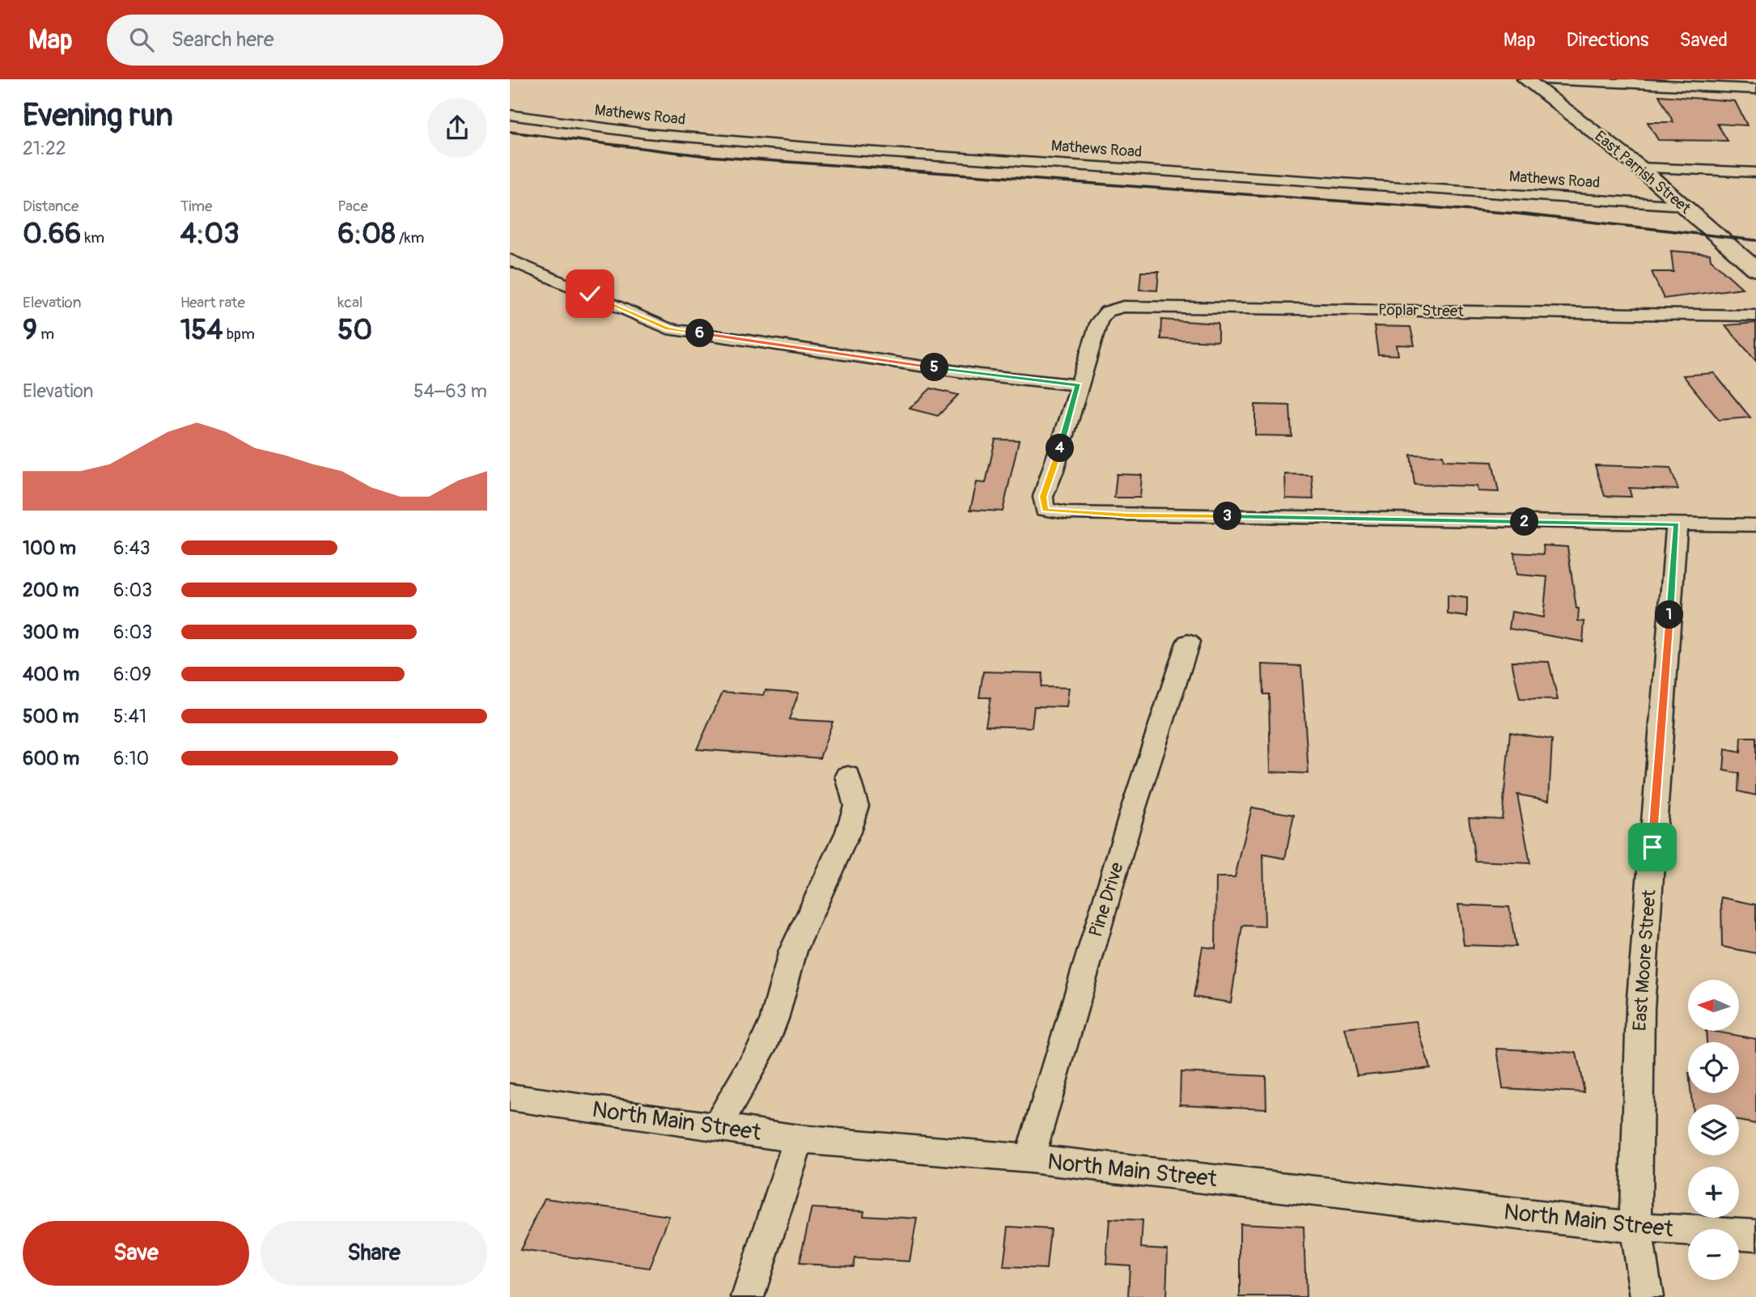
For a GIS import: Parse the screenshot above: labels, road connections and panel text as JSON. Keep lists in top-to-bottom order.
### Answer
{
  "streets": {
    "main road": ["East Parrish Street"],
    "street": [
      "Mathews Road",
      "Poplar Street",
      "Pine Drive",
      "East Moore Street",
      "North Main Street"
    ]
  },
  "crossings": [
    ["Mathews Road", "East Parrish Street"],
    ["Pine Drive", "North Main Street"],
    ["East Moore Street", "North Main Street"]
  ],
  "north": "left",
  "page": {
    "header": "Map",
    "search": "Search here",
    "nav": ["Map", "Directions", "Saved"],
    "heading": ["Evening run", "21:22"],
    "stats": [
      ["Distance", "0.66 km"],
      ["Time", "4:03"],
      ["Pace", "6:08 /km"],
      ["Elevation", "9 m"],
      ["Heart rate", "154 bpm"],
      ["kcal", "50"]
    ],
    "pins": [
      "6",
      "5",
      "4",
      "3",
      "2",
      "1"
    ],
    "chart": ["Elevation", "54–63 m"],
    "list": [
      {
        "name": "100 m",
        "note": "6:43"
      },
      {
        "name": "200 m",
        "note": "6:03"
      },
      {
        "name": "300 m",
        "note": "6:03"
      },
      {
        "name": "400 m",
        "note": "6:09"
      },
      {
        "name": "500 m",
        "note": "5:41"
      },
      {
        "name": "600 m",
        "note": "6:10"
      }
    ],
    "map_buttons": ["+", "−"],
    "buttons": ["Save", "Share"]
  }
}
